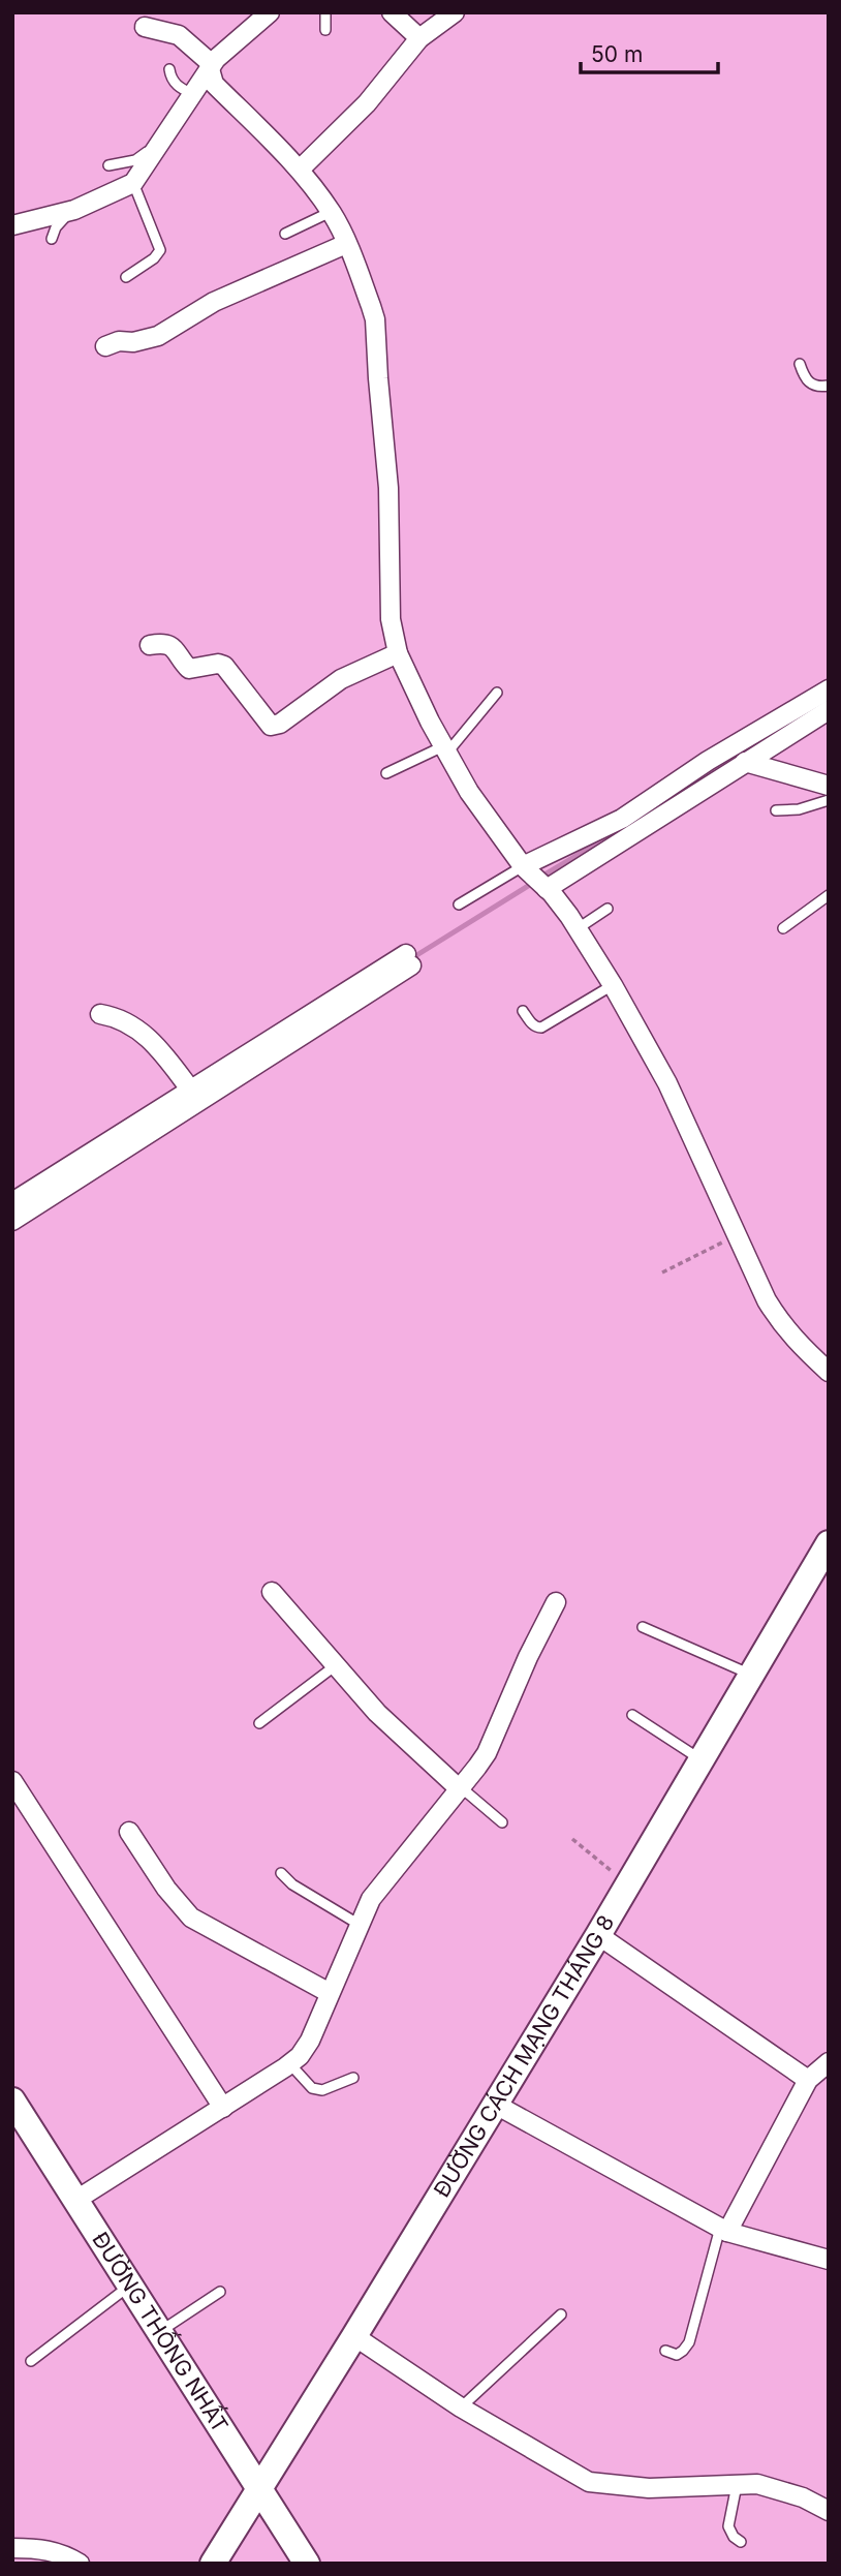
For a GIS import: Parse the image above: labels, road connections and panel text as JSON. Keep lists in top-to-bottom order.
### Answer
{
  "streets": {
    "street": ["ĐƯỜNG CÁCH MẠNG THÁNG 8", "ĐƯỜNG THỐNG NHẤT"]
  },
  "crossings": [
    ["ĐƯỜNG CÁCH MẠNG THÁNG 8", "ĐƯỜNG THỐNG NHẤT"]
  ],
  "scale_bar": "50 m"
}
